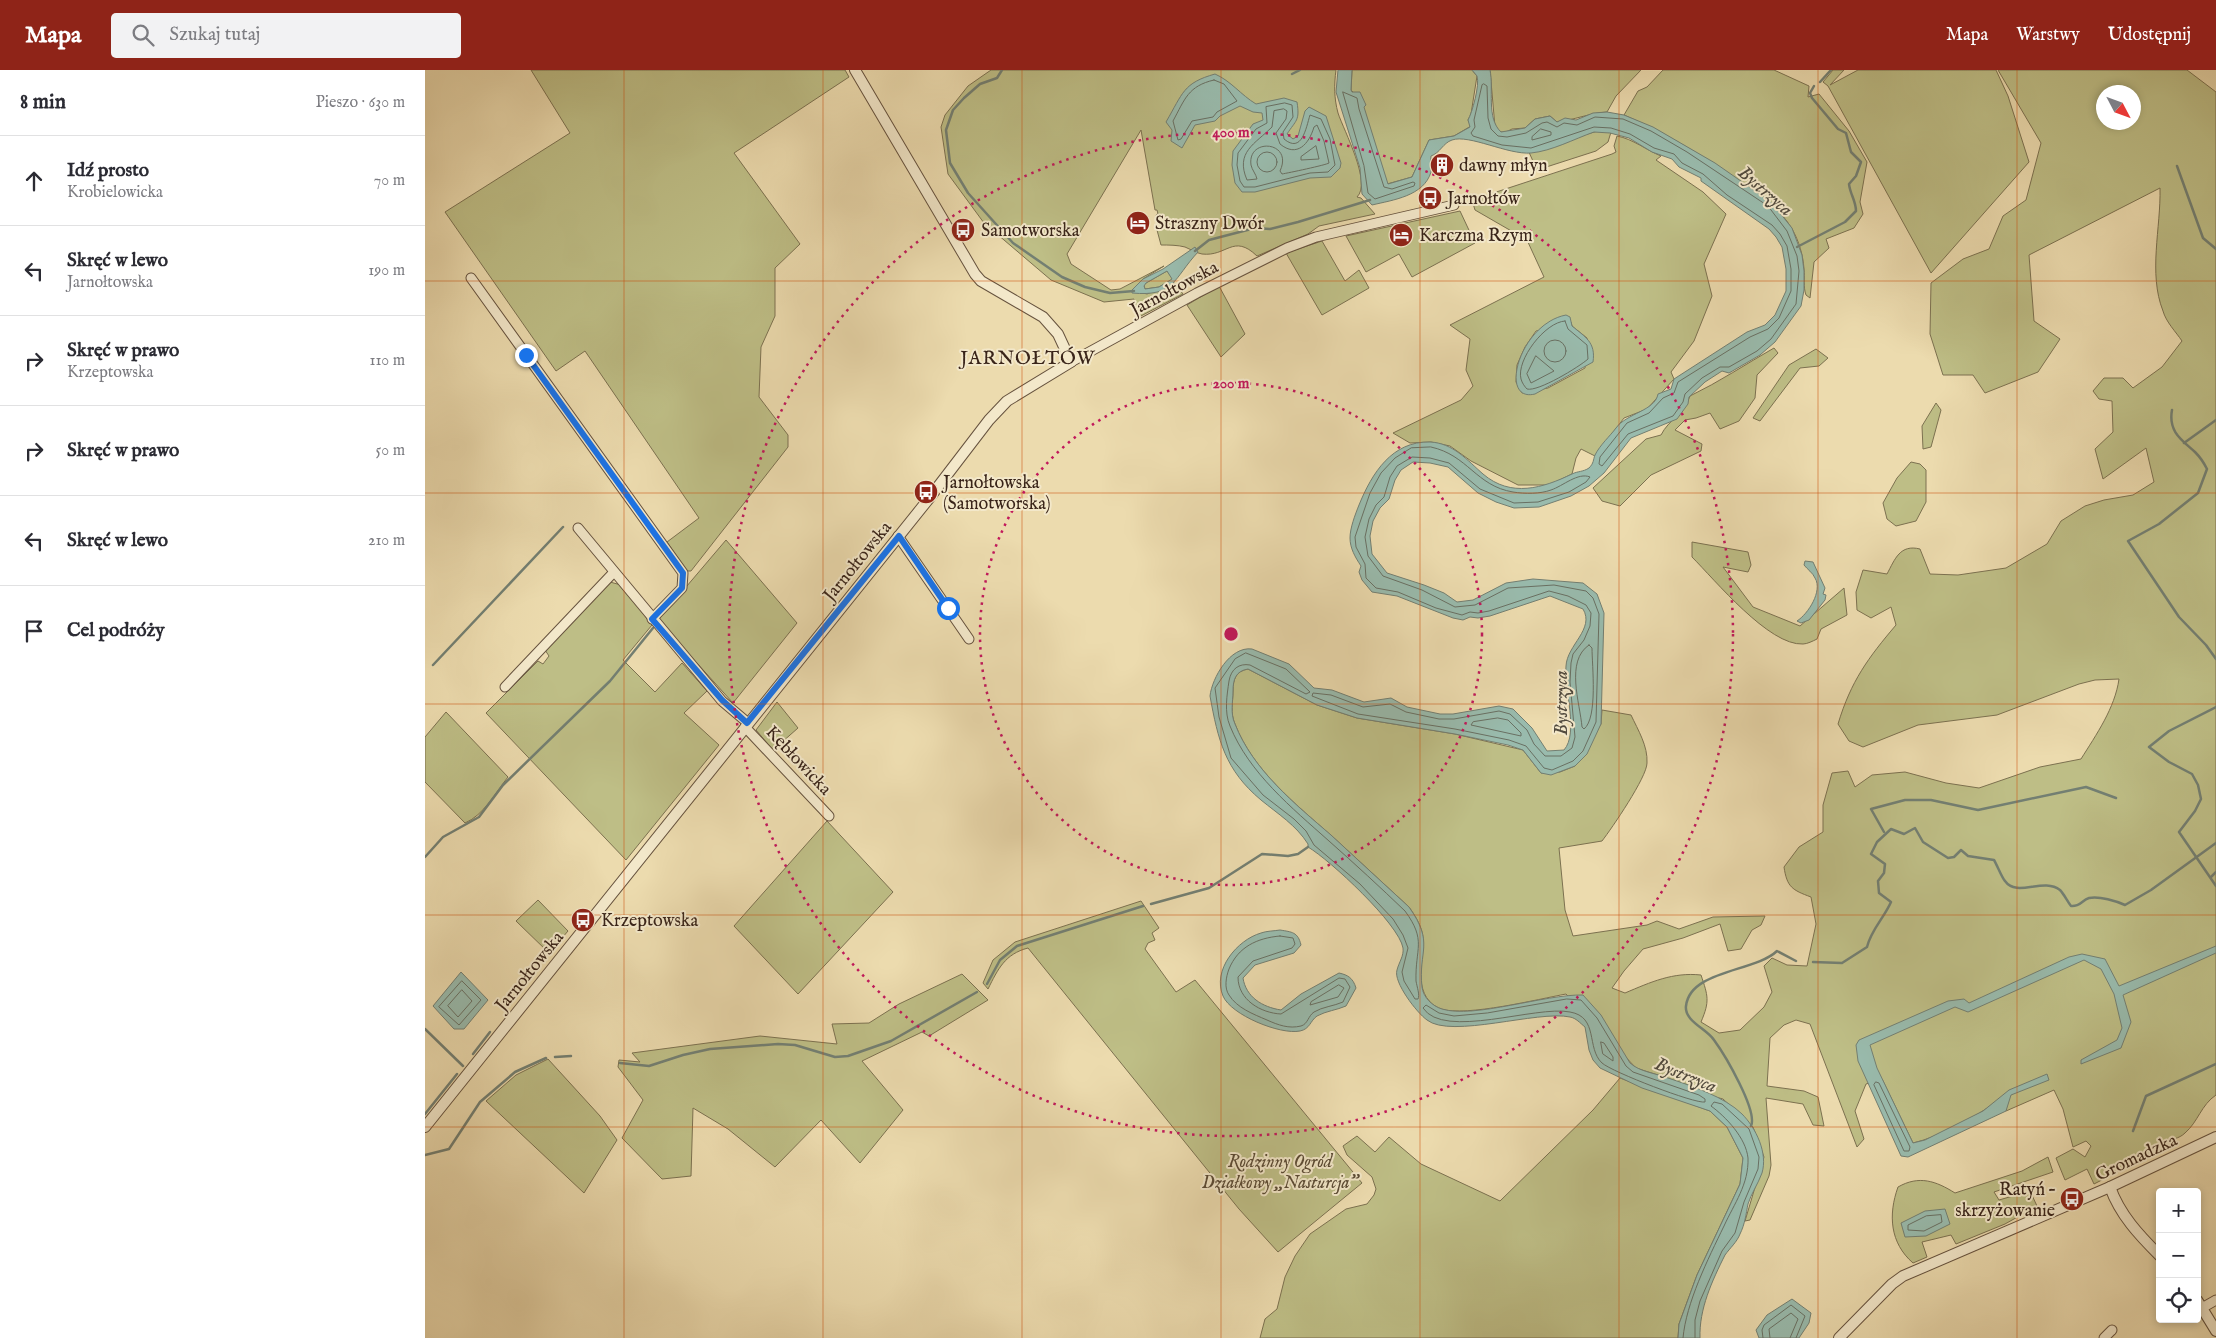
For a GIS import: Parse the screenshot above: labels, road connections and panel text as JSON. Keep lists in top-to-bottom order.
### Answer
{
  "streets": {
    "street": ["Jarnołtowska", "Kębłowicka", "Gromadzka"]
  },
  "crossings": [
    ["Jarnołtowska", "Kębłowicka"]
  ],
  "districts": ["JARNOŁTÓW"],
  "water": ["Bystrzyca"],
  "parks": ["Rodzinny Ogród Działkowy „Nasturcja”"],
  "places": {
    "building": ["dawny młyn"],
    "bus stop": [
      "Jarnołtów",
      "Samotworska",
      "Jarnołtowska (Samotworska)",
      "Krzeptowska",
      "Ratyń – skrzyżowanie"
    ],
    "hotel": ["Straszny Dwór", "Karczma Rzym"]
  },
  "north": "bottom right",
  "page": {
    "header": "Mapa",
    "search": "Szukaj tutaj",
    "nav": ["Mapa", "Warstwy", "Udostępnij"],
    "heading": ["8 min", "Pieszo · 630 m"],
    "list": [
      ["Idź prosto", "Krobielowicka", "70 m"],
      ["Skręć w lewo", "Jarnołtowska", "190 m"],
      ["Skręć w prawo", "Krzeptowska", "110 m"],
      ["Skręć w prawo", "50 m"],
      ["Skręć w lewo", "210 m"],
      "Cel podróży"
    ],
    "map_buttons": ["+", "−"]
  },
  "rings": ["400 m", "200 m"]
}
